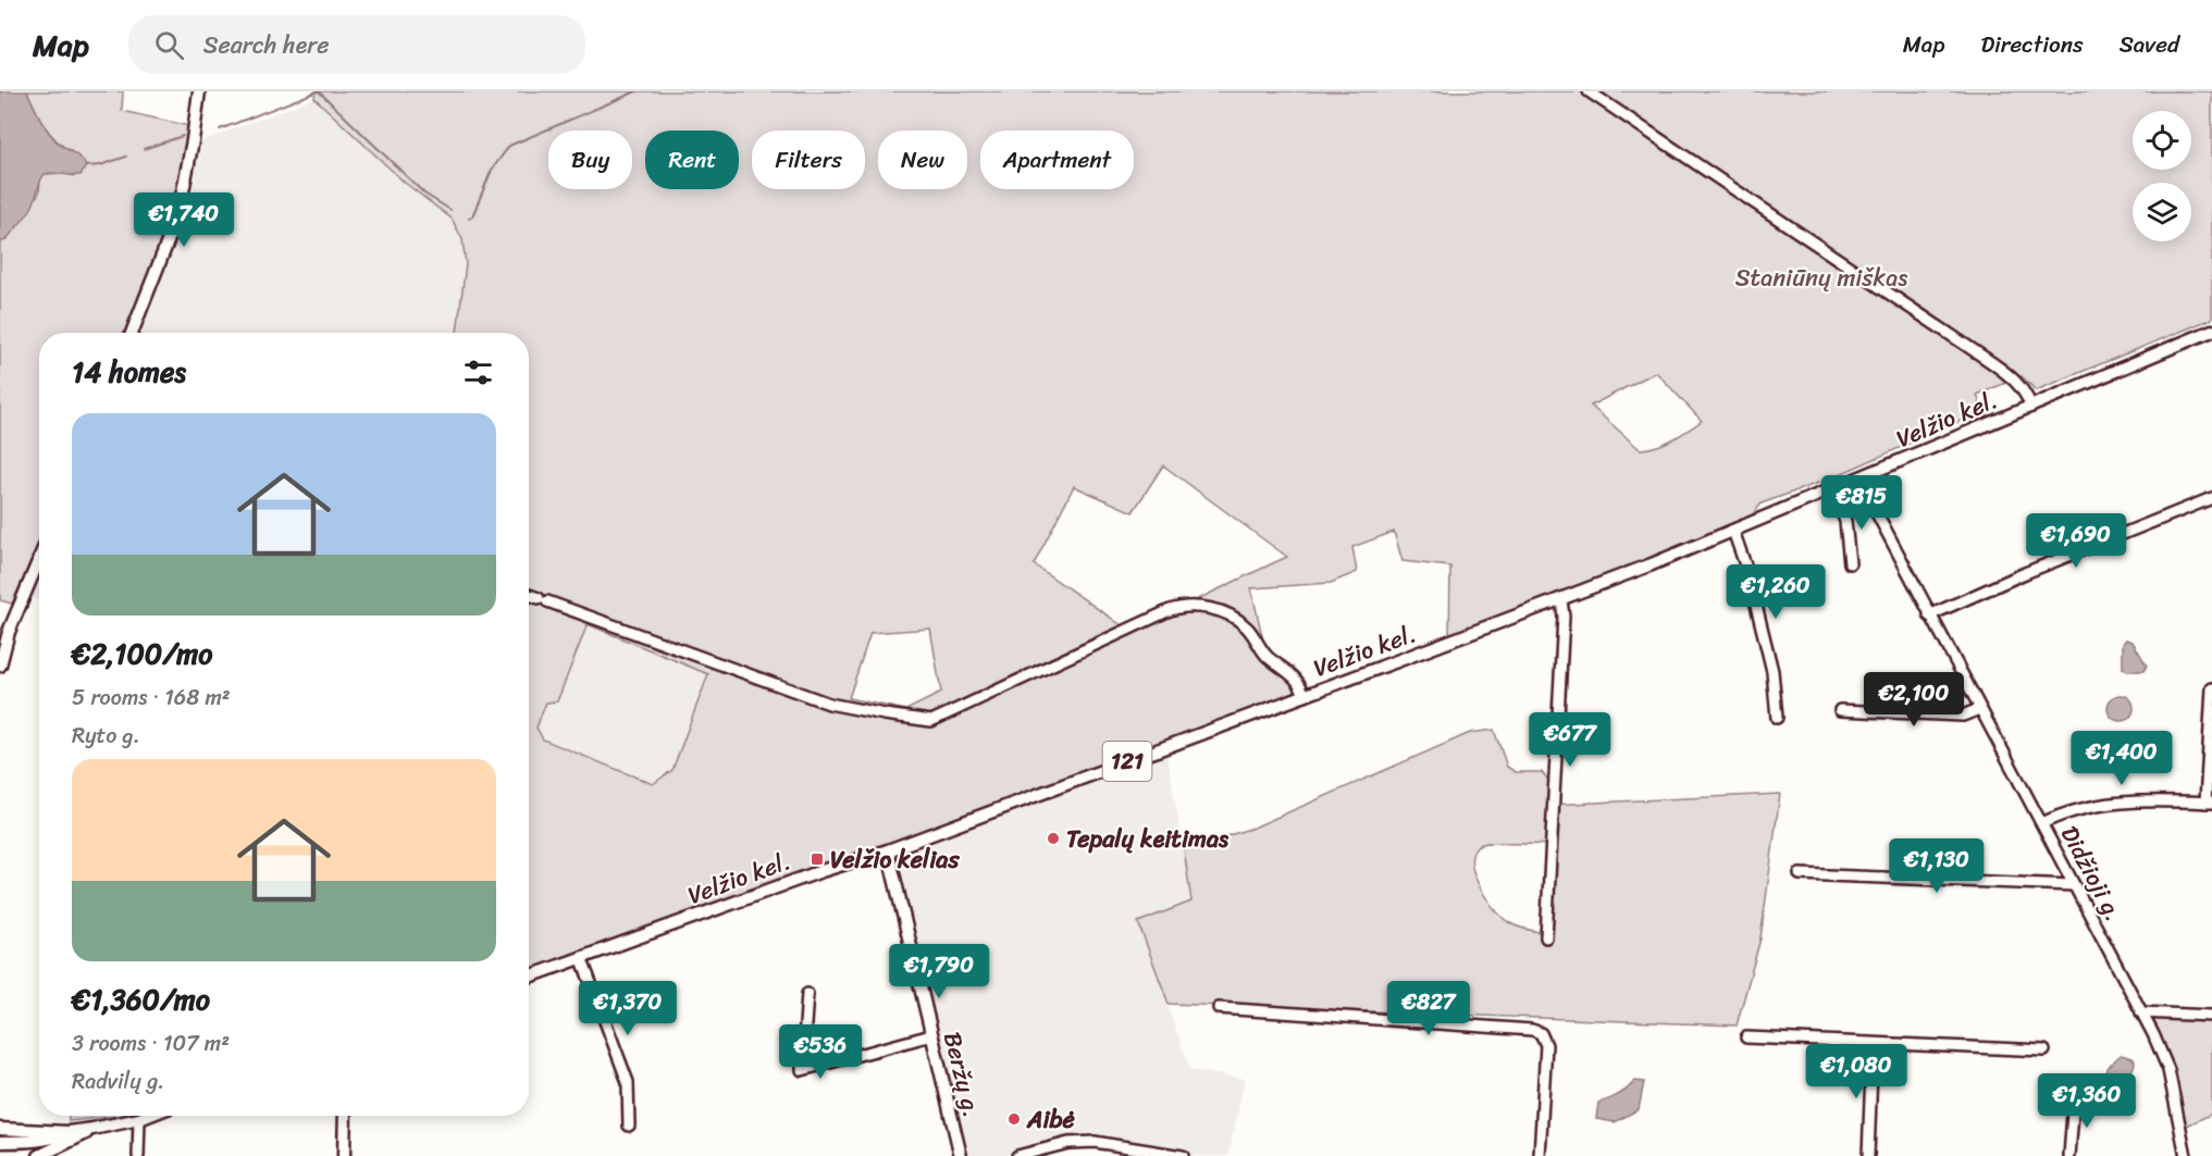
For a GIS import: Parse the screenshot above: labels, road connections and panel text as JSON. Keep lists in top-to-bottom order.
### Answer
{
  "streets": {
    "main road": ["Velžio kel.", "121", "Beržų g."],
    "street": ["Didžioji g."]
  },
  "crossings": [
    ["Velžio kel.", "Didžioji g."],
    ["Velžio kel.", "Beržų g."]
  ],
  "parks": ["Staniūnų miškas"],
  "places": {
    "other": ["Tepalų keitimas", "Aibė"],
    "transit": ["Velžio kelias"]
  },
  "page": {
    "header": "Map",
    "search": "Search here",
    "nav": ["Map", "Directions", "Saved"],
    "chip": [
      "Buy",
      "Rent",
      "Filters",
      "New",
      "Apartment"
    ],
    "price": [
      "€1,740",
      "€815",
      "€1,690",
      "€1,260",
      "€2,100",
      "€677",
      "€1,400",
      "€1,130",
      "€1,790",
      "€1,370",
      "€827",
      "€536",
      "€1,080",
      "€1,360"
    ],
    "heading": "14 homes",
    "list": [
      {
        "name": "€2,100/mo",
        "note": "5 rooms · 168 m² · Ryto g."
      },
      {
        "name": "€1,360/mo",
        "note": "3 rooms · 107 m² · Radvilų g."
      }
    ]
  }
}
